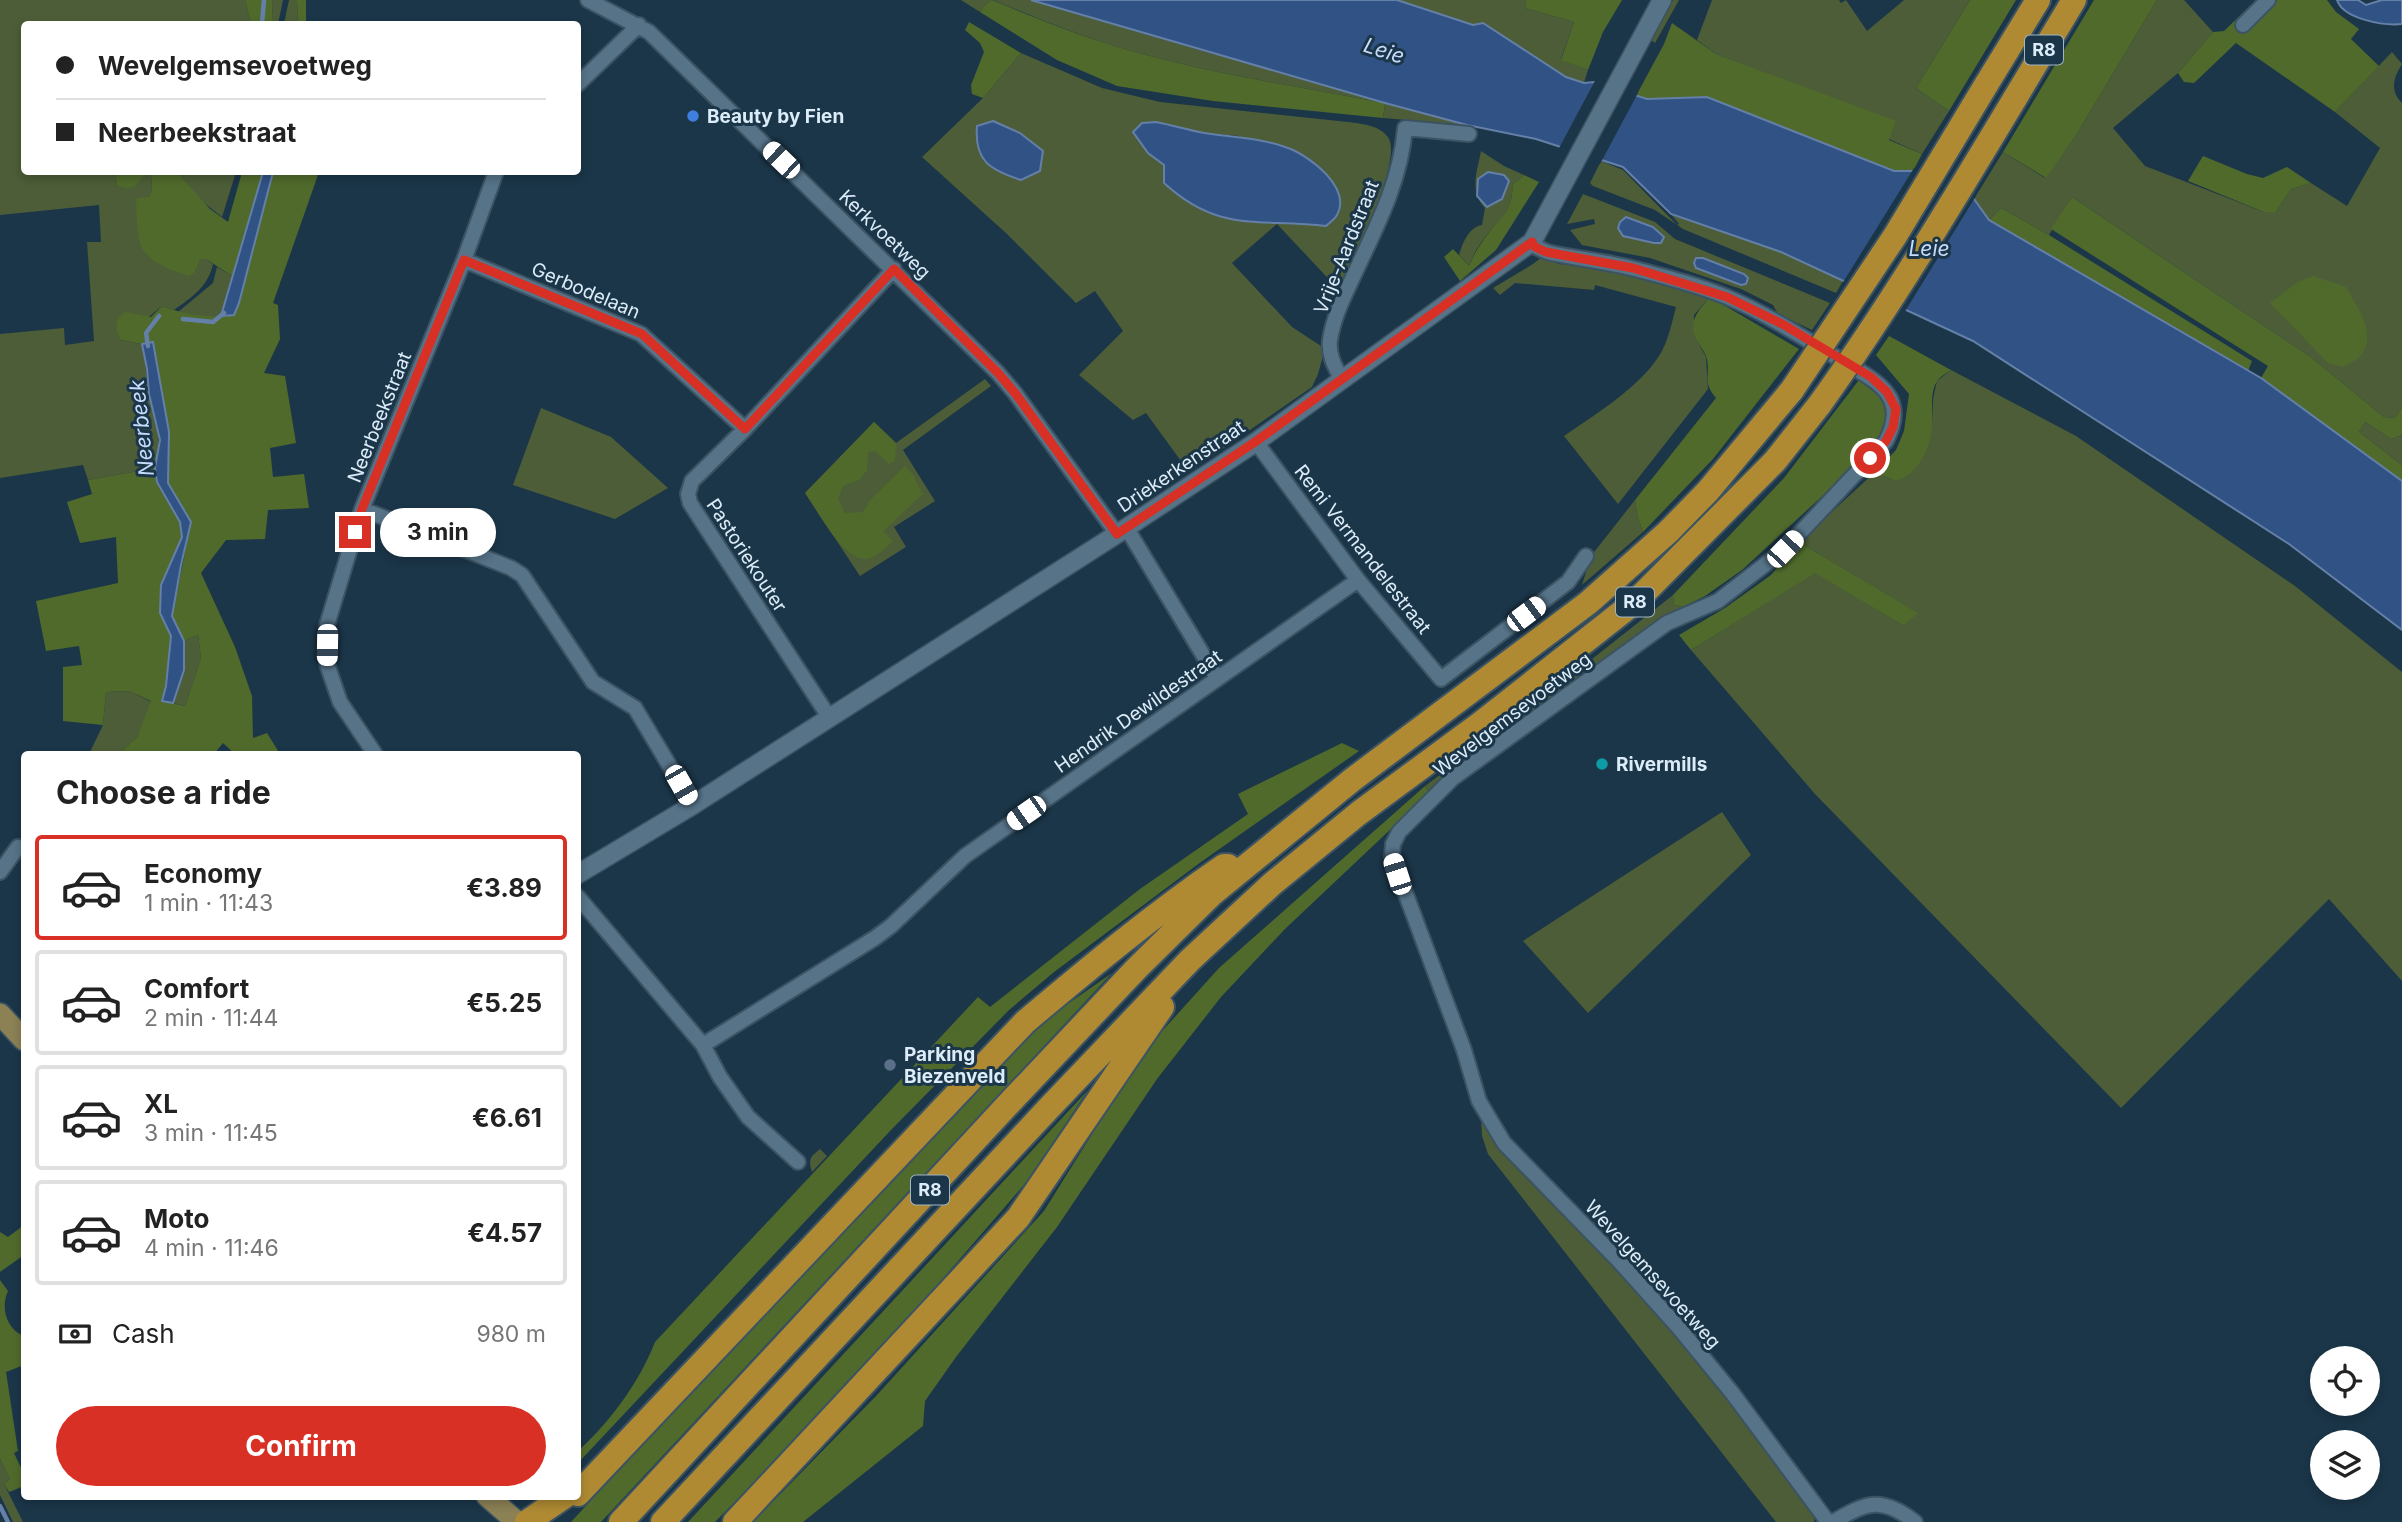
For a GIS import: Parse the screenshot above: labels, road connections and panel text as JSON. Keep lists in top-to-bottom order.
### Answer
{
  "streets": {
    "highway": ["R8"],
    "street": [
      "Kerkvoetweg",
      "Vrije-Aardstraat",
      "Gerbodelaan",
      "Neerbeekstraat",
      "Driekerkenstraat",
      "Remi Vermandelestraat",
      "Pastoriekouter",
      "Hendrik Dewildestraat",
      "Wevelgemsevoetweg"
    ]
  },
  "crossings": [
    ["Kerkvoetweg", "Driekerkenstraat"],
    ["Kerkvoetweg", "Pastoriekouter"],
    ["Kerkvoetweg", "Hendrik Dewildestraat"],
    ["Vrije-Aardstraat", "Driekerkenstraat"],
    ["Gerbodelaan", "Neerbeekstraat"],
    ["Gerbodelaan", "Pastoriekouter"],
    ["Driekerkenstraat", "Remi Vermandelestraat"],
    ["Driekerkenstraat", "Pastoriekouter"],
    ["Driekerkenstraat", "Wevelgemsevoetweg"],
    ["Remi Vermandelestraat", "Hendrik Dewildestraat"]
  ],
  "water": ["Leie", "Neerbeek"],
  "places": ["Beauty by Fien", "Rivermills", "Parking Biezenveld"],
  "page": {
    "banner": ["Wevelgemsevoetweg", "Neerbeekstraat"],
    "bubble": "3 min",
    "heading": "Choose a ride",
    "list": [
      {
        "name": "Economy",
        "note": "1 min · 11:43",
        "value": "€3.89"
      },
      {
        "name": "Comfort",
        "note": "2 min · 11:44",
        "value": "€5.25"
      },
      {
        "name": "XL",
        "note": "3 min · 11:45",
        "value": "€6.61"
      },
      {
        "name": "Moto",
        "note": "4 min · 11:46",
        "value": "€4.57"
      }
    ],
    "pay": ["Cash", "980 m"],
    "buttons": "Confirm"
  }
}
